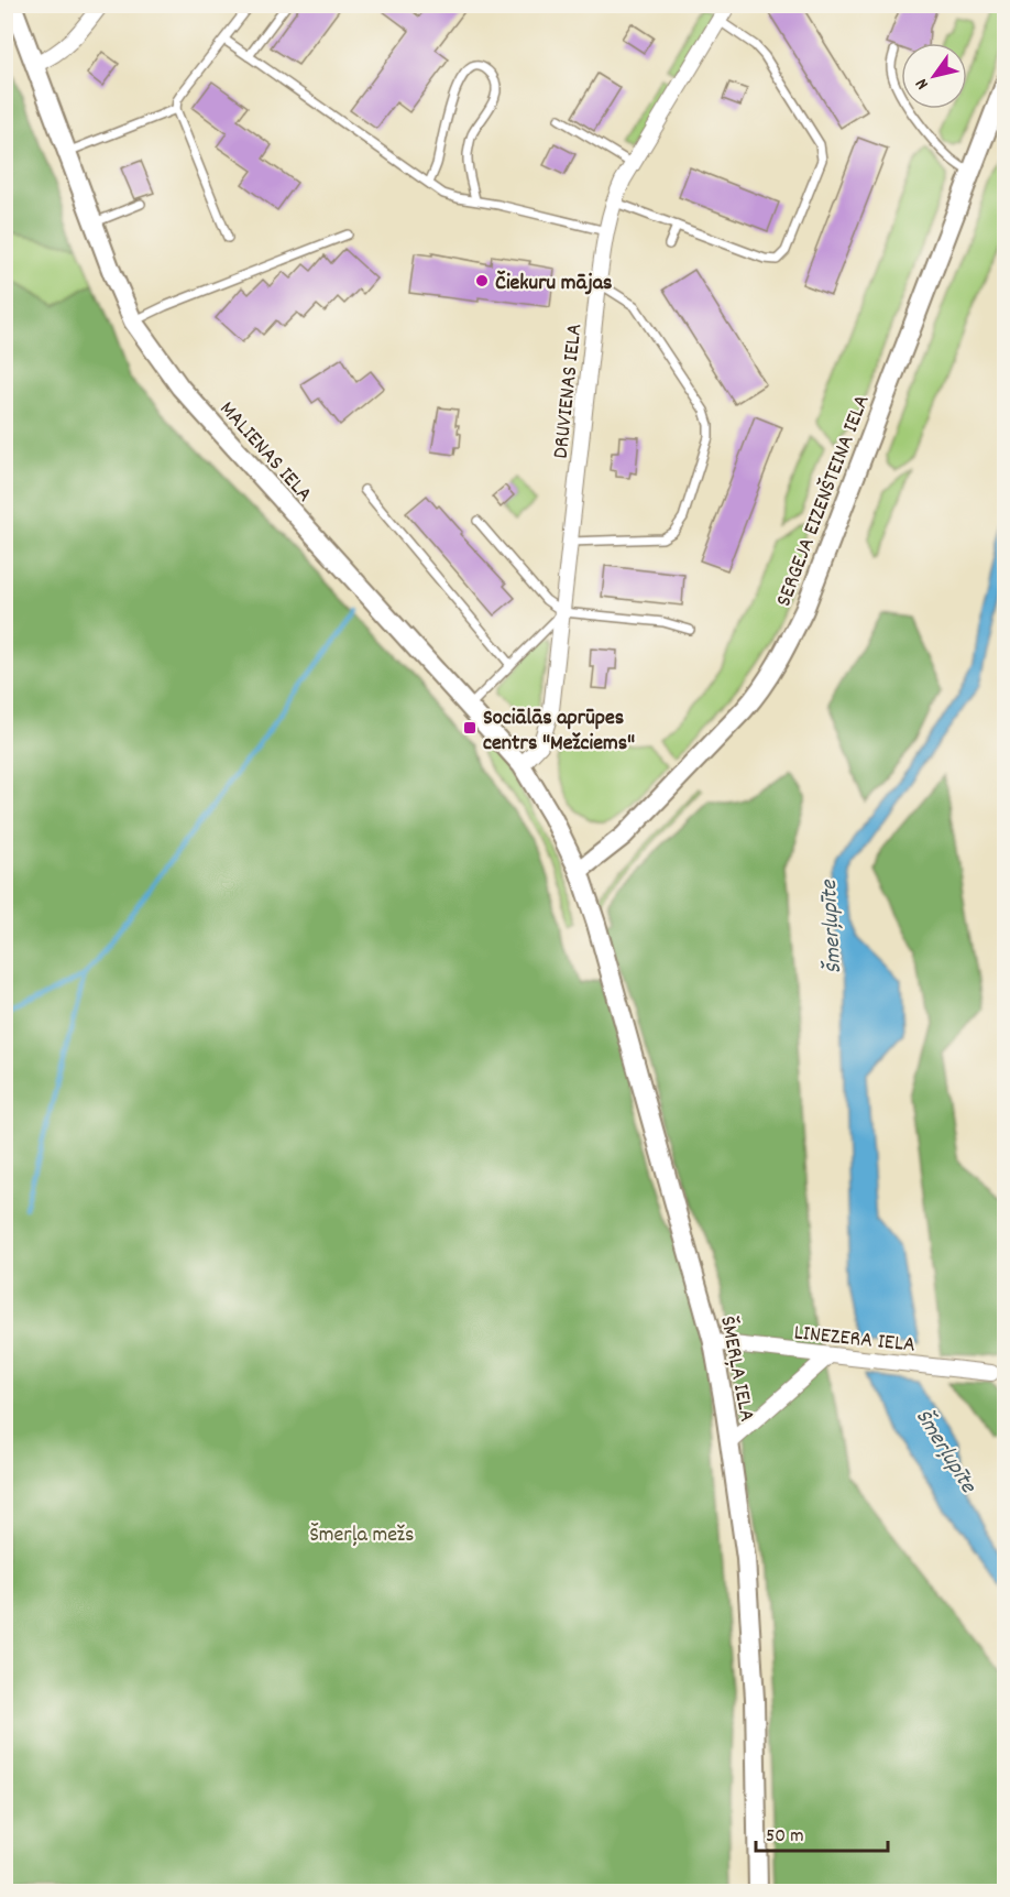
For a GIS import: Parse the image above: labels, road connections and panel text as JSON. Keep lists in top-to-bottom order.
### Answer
{
  "streets": {
    "street": [
      "DRUVIENAS IELA",
      "MALIENAS IELA",
      "SERGEJA EIZENŠTEINA IELA",
      "LINEZERA IELA",
      "ŠMERĻA IELA"
    ]
  },
  "crossings": [
    ["DRUVIENAS IELA", "MALIENAS IELA"],
    ["MALIENAS IELA", "SERGEJA EIZENŠTEINA IELA"],
    ["MALIENAS IELA", "ŠMERĻA IELA"],
    ["SERGEJA EIZENŠTEINA IELA", "ŠMERĻA IELA"],
    ["LINEZERA IELA", "ŠMERĻA IELA"]
  ],
  "water": ["Šmerļupīte"],
  "parks": ["Šmerļa mežs"],
  "places": {
    "other": ["Čiekuru mājas"],
    "transit": ["Sociālās aprūpes centrs \"Mežciems\""]
  },
  "scale_bar": "50 m",
  "north": "bottom left"
}
